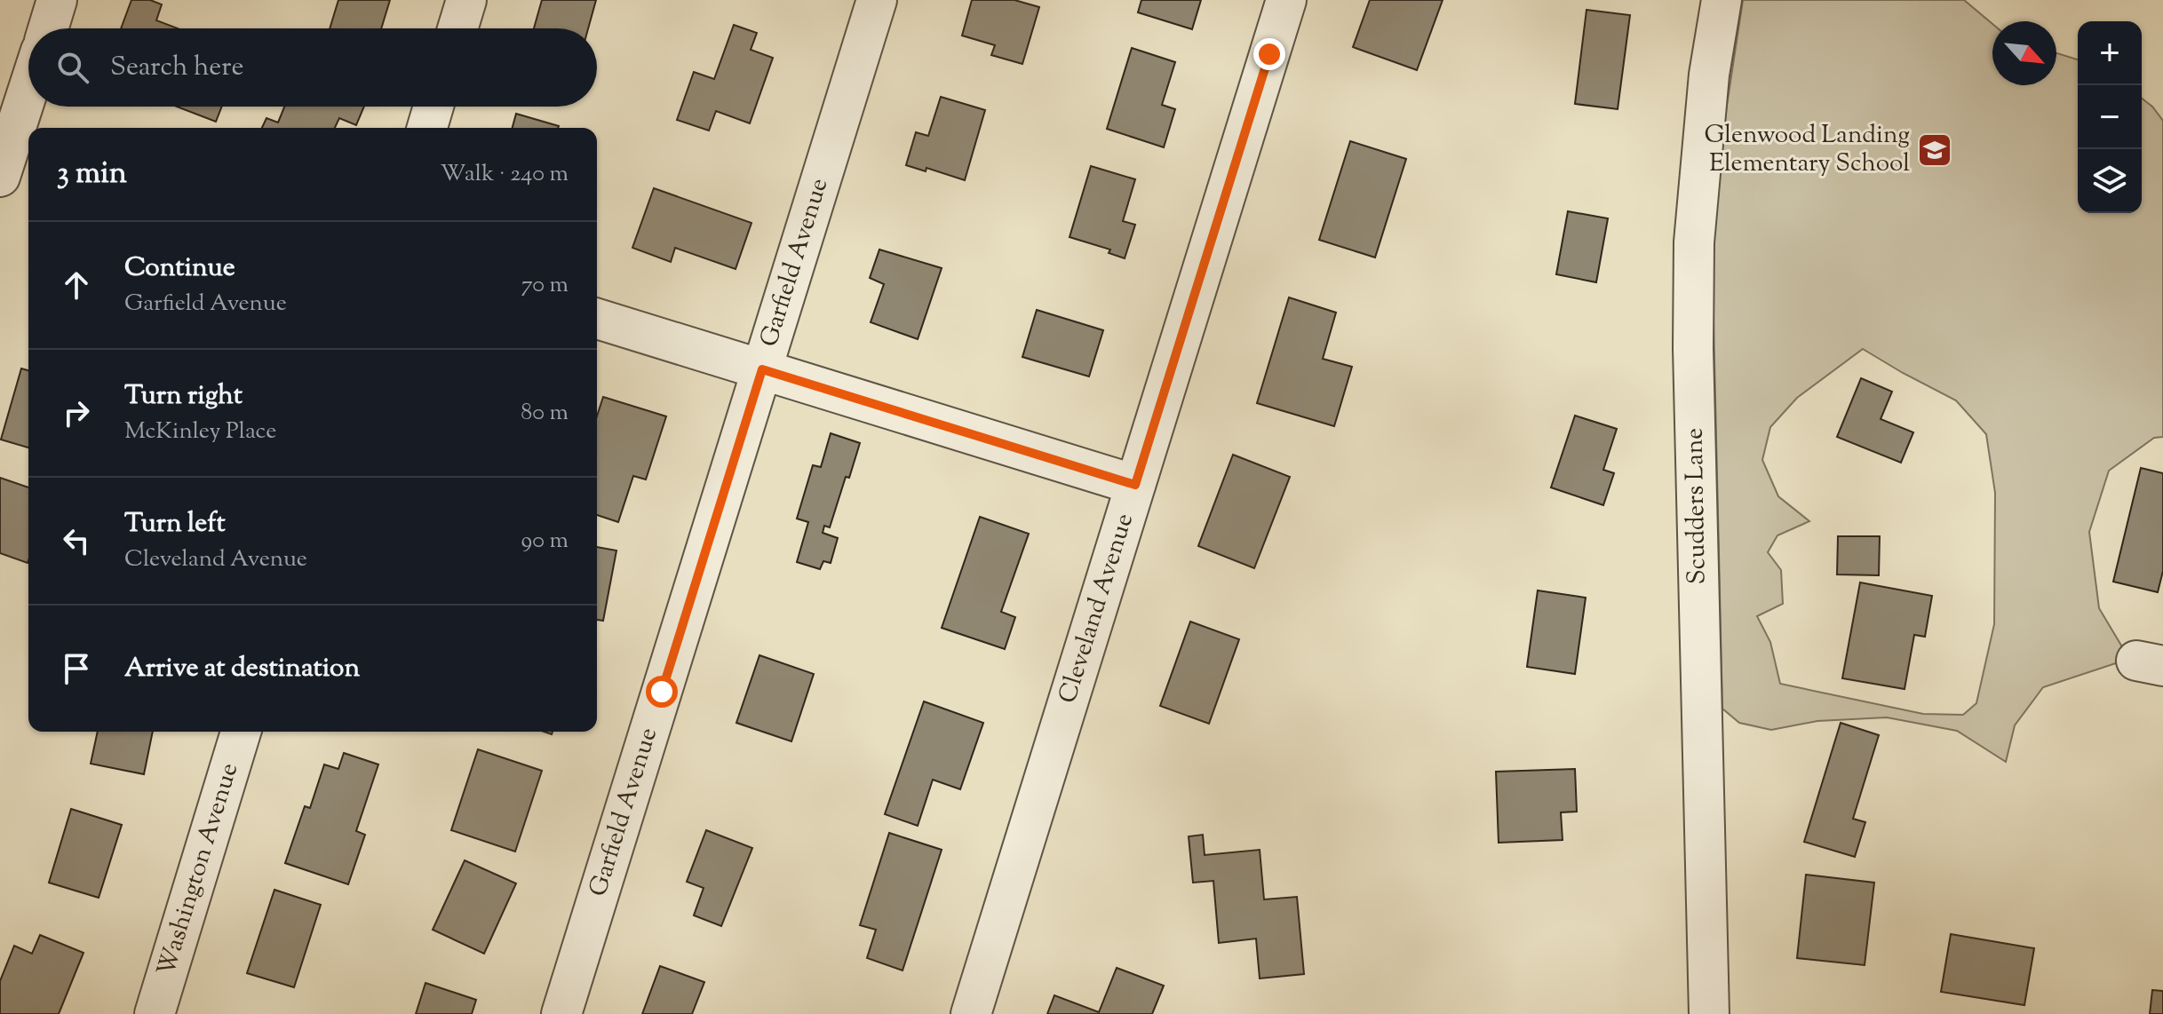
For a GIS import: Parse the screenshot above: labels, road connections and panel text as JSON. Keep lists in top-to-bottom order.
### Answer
{
  "streets": {
    "street": [
      "Garfield Avenue",
      "Scudders Lane",
      "Cleveland Avenue",
      "Washington Avenue"
    ]
  },
  "places": {
    "school or university": ["Glenwood Landing Elementary School"]
  },
  "north": "bottom right",
  "page": {
    "map_buttons": ["+", "−"],
    "search": "Search here",
    "heading": ["3 min", "Walk · 240 m"],
    "list": [
      ["Continue", "Garfield Avenue", "70 m"],
      ["Turn right", "McKinley Place", "80 m"],
      ["Turn left", "Cleveland Avenue", "90 m"],
      "Arrive at destination"
    ]
  }
}
